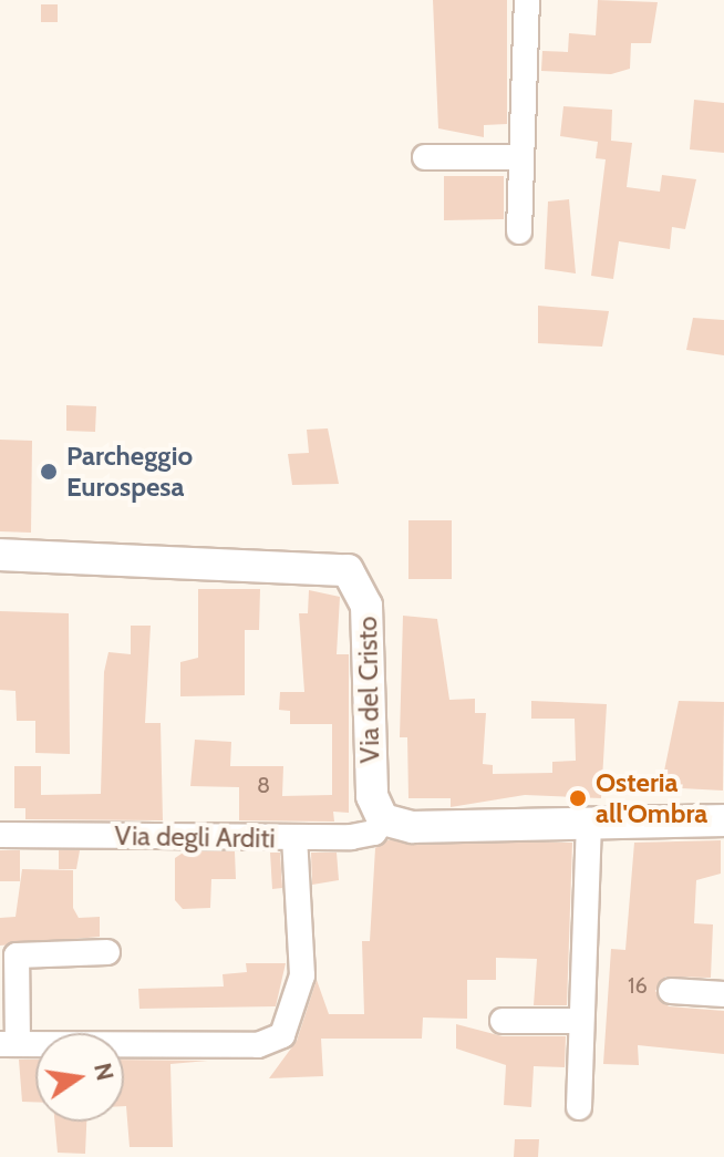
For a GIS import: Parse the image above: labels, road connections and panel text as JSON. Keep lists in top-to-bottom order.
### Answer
{
  "streets": {
    "street": ["Via del Cristo", "Via degli Arditi"]
  },
  "crossings": [
    ["Via del Cristo", "Via degli Arditi"]
  ],
  "places": ["Parcheggio Eurospesa", "Osteria all'Ombra"],
  "house_numbers": ["8", "16"],
  "north": "right"
}
